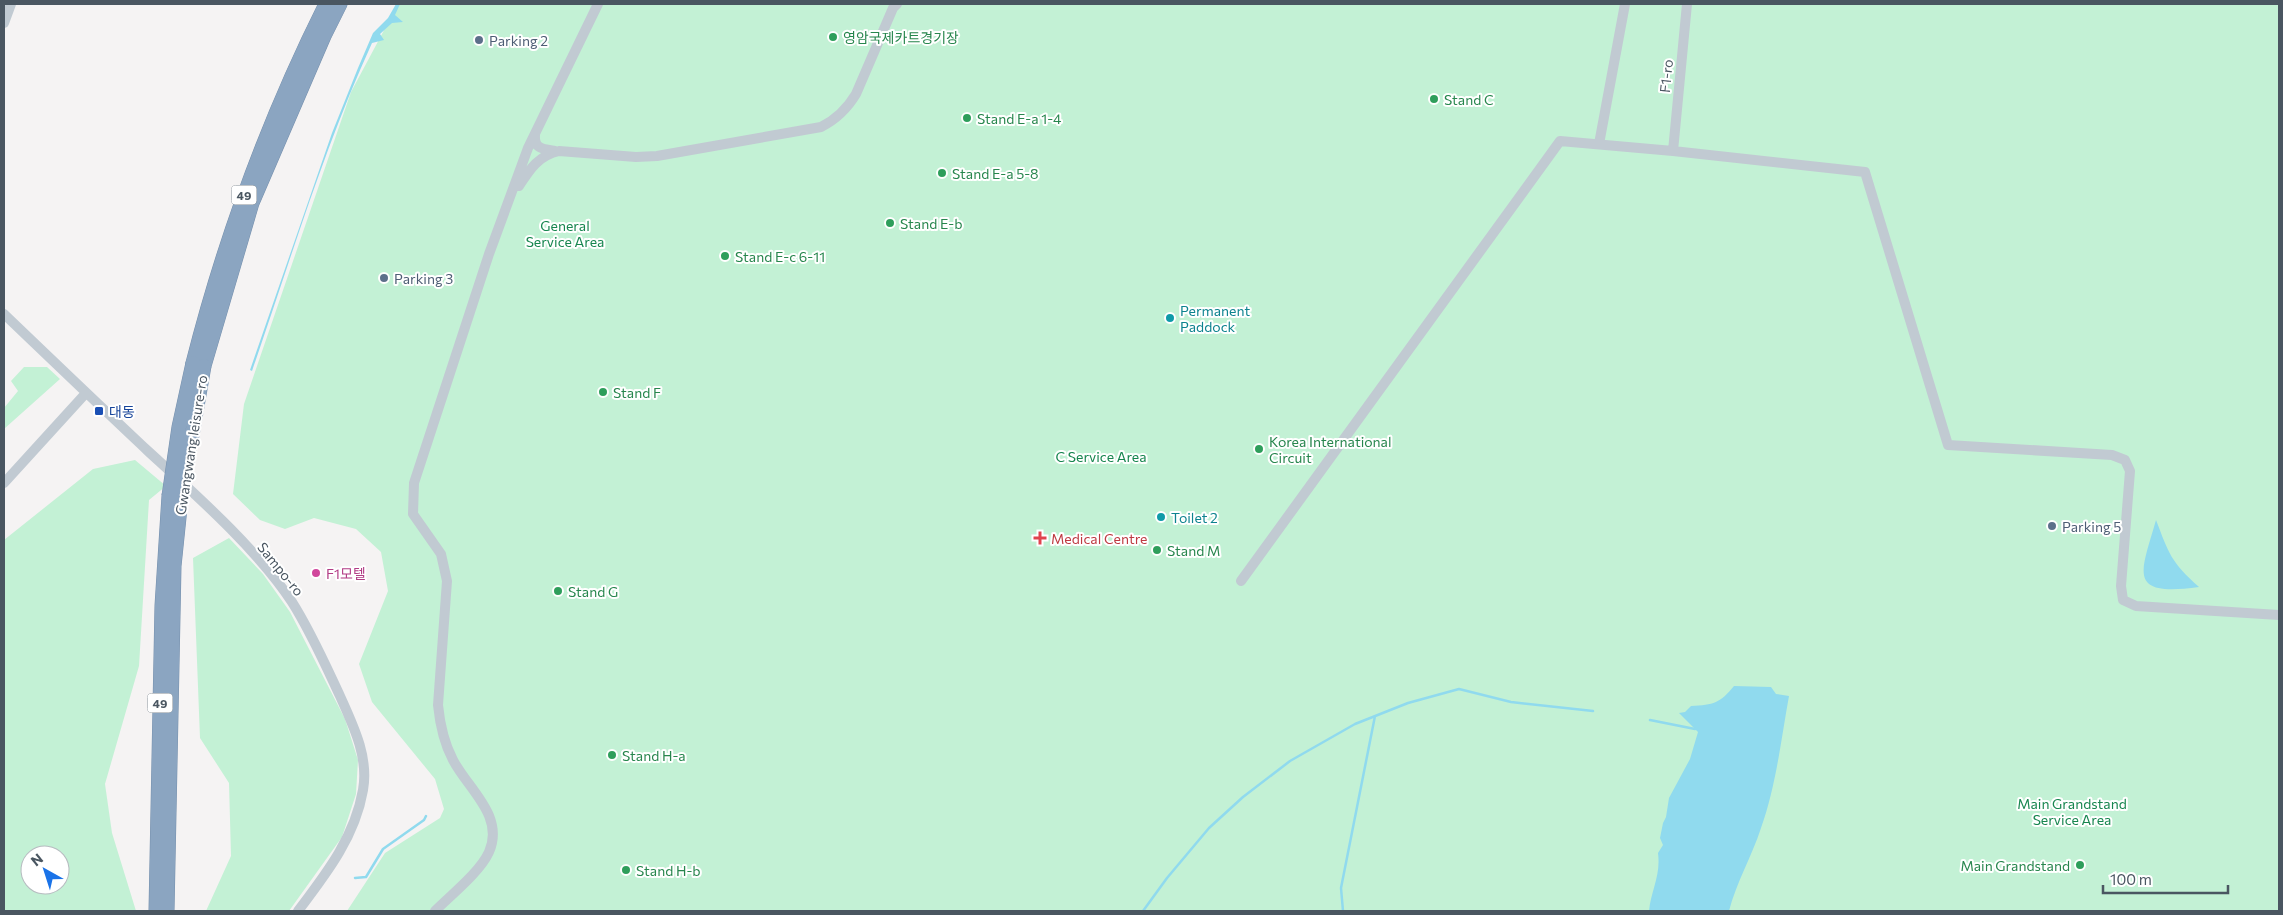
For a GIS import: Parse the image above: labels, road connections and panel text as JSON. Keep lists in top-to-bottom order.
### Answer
{
  "streets": {
    "highway": ["49", "Gwangwang leisure-ro"],
    "street": ["F1-ro", "Sampo-ro"]
  },
  "parks": ["General Service Area", "C Service Area", "Main Grandstand Service Area"],
  "places": {
    "other": [
      "영암국제카트경기장",
      "Parking 2",
      "Stand C",
      "Stand E-a 1-4",
      "Stand E-a 5-8",
      "Stand E-b",
      "Stand E-c 6-11",
      "Parking 3",
      "Permanent Paddock",
      "Stand F",
      "Korea International Circuit",
      "Toilet 2",
      "Parking 5",
      "Stand M",
      "F1모텔",
      "Stand G",
      "Stand H-a",
      "Main Grandstand",
      "Stand H-b"
    ],
    "transit": ["대동"],
    "health": ["Medical Centre"]
  },
  "scale_bar": "100 m",
  "north": "top left"
}
